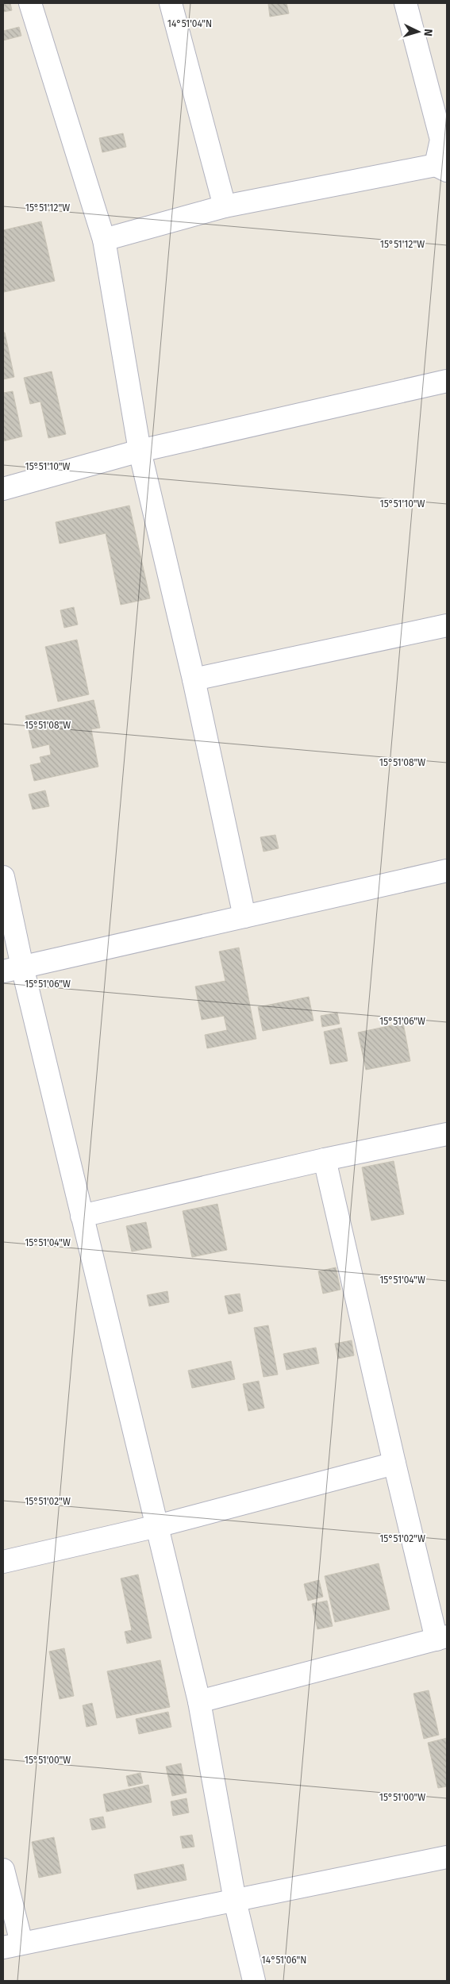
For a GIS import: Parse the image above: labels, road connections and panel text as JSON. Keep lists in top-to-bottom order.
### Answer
{
  "north": "right",
  "coordinates": [
    "14°51'04\"N",
    "15°51'12\"W",
    "15°51'10\"W",
    "15°51'08\"W",
    "15°51'06\"W",
    "15°51'04\"W",
    "15°51'02\"W",
    "15°51'00\"W",
    "14°51'06\"N"
  ]
}
